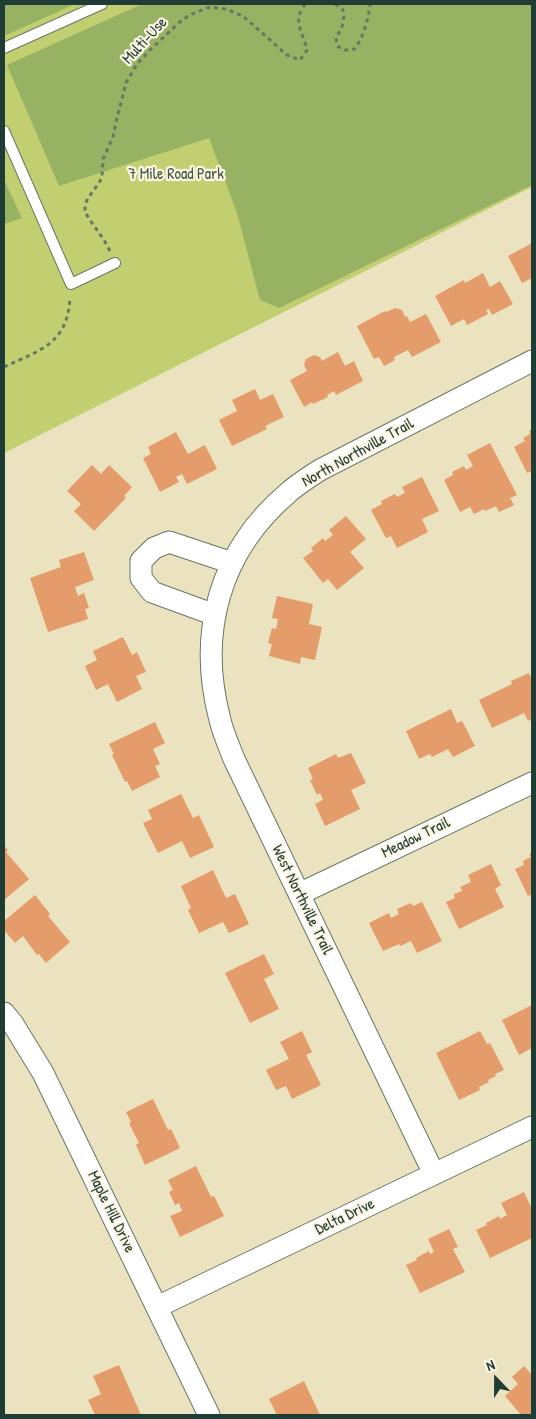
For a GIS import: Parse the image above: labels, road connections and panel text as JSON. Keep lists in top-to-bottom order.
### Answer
{
  "streets": {
    "street": [
      "North Northville Trail",
      "Meadow Trail",
      "West Northville Trail",
      "Maple Hill Drive",
      "Delta Drive"
    ],
    "path": ["Multi-Use"]
  },
  "crossings": [
    ["North Northville Trail", "West Northville Trail"],
    ["Meadow Trail", "West Northville Trail"],
    ["West Northville Trail", "Delta Drive"],
    ["Maple Hill Drive", "Delta Drive"]
  ],
  "parks": ["7 Mile Road Park"],
  "north": "top"
}
